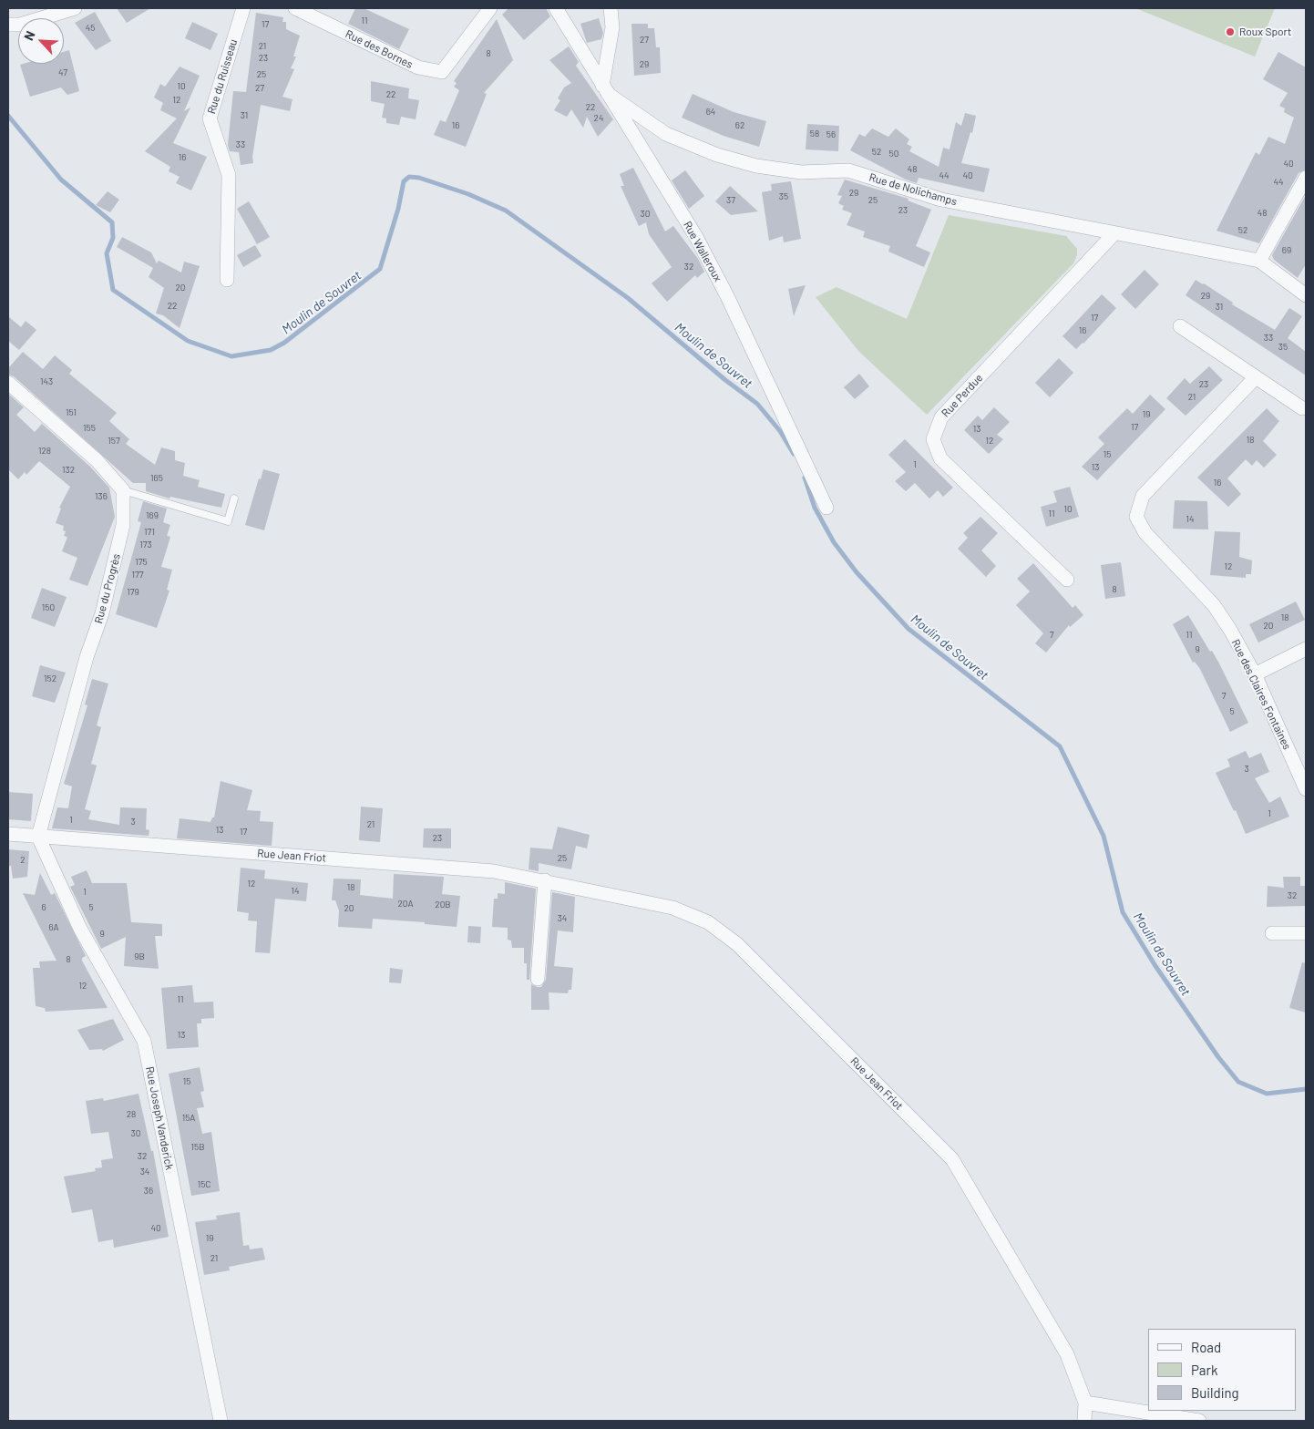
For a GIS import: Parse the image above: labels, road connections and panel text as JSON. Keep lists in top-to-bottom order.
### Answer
{
  "streets": {
    "street": [
      "Rue des Bornes",
      "Rue du Ruisseau",
      "Rue de Nolichamps",
      "Rue Walleroux",
      "Rue Perdue",
      "Rue du Progrès",
      "Rue des Claires Fontaines",
      "Rue Jean Friot",
      "Rue Joseph Vanderick"
    ]
  },
  "crossings": [
    ["Rue de Nolichamps", "Rue Walleroux"],
    ["Rue de Nolichamps", "Rue Perdue"],
    ["Rue du Progrès", "Rue Jean Friot"],
    ["Rue du Progrès", "Rue Joseph Vanderick"],
    ["Rue Jean Friot", "Rue Joseph Vanderick"]
  ],
  "water": ["Moulin de Souvret"],
  "places": ["Roux Sport"],
  "house_numbers": [
    "11",
    "17",
    "45",
    "27",
    "21",
    "8",
    "23",
    "29",
    "47",
    "25",
    "10",
    "27",
    "22",
    "12",
    "22",
    "64",
    "31",
    "24",
    "16",
    "62",
    "58",
    "56",
    "33",
    "52",
    "50",
    "16",
    "40",
    "48",
    "44",
    "40",
    "44",
    "29",
    "35",
    "37",
    "25",
    "23",
    "48",
    "30",
    "52",
    "69",
    "32",
    "20",
    "29",
    "22",
    "31",
    "17",
    "16",
    "33",
    "35",
    "143",
    "23",
    "21",
    "151",
    "19",
    "17",
    "155",
    "13",
    "18",
    "157",
    "12",
    "128",
    "15",
    "1",
    "13",
    "132",
    "165",
    "16",
    "136",
    "10",
    "11",
    "169",
    "14",
    "171",
    "173",
    "175",
    "12",
    "177",
    "8",
    "179",
    "150",
    "18",
    "20",
    "7",
    "11",
    "9",
    "152",
    "7",
    "5",
    "3",
    "1",
    "1",
    "3",
    "21",
    "13",
    "17",
    "23",
    "25",
    "2",
    "12",
    "18",
    "14",
    "1",
    "32",
    "20A",
    "20B",
    "6",
    "5",
    "20",
    "34",
    "6A",
    "9",
    "9B",
    "8",
    "12",
    "11",
    "13",
    "15",
    "28",
    "15A",
    "30",
    "15B",
    "32",
    "34",
    "15C",
    "36",
    "40",
    "19",
    "21"
  ],
  "legend": ["Road", "Park", "Building"],
  "north": "top left"
}
